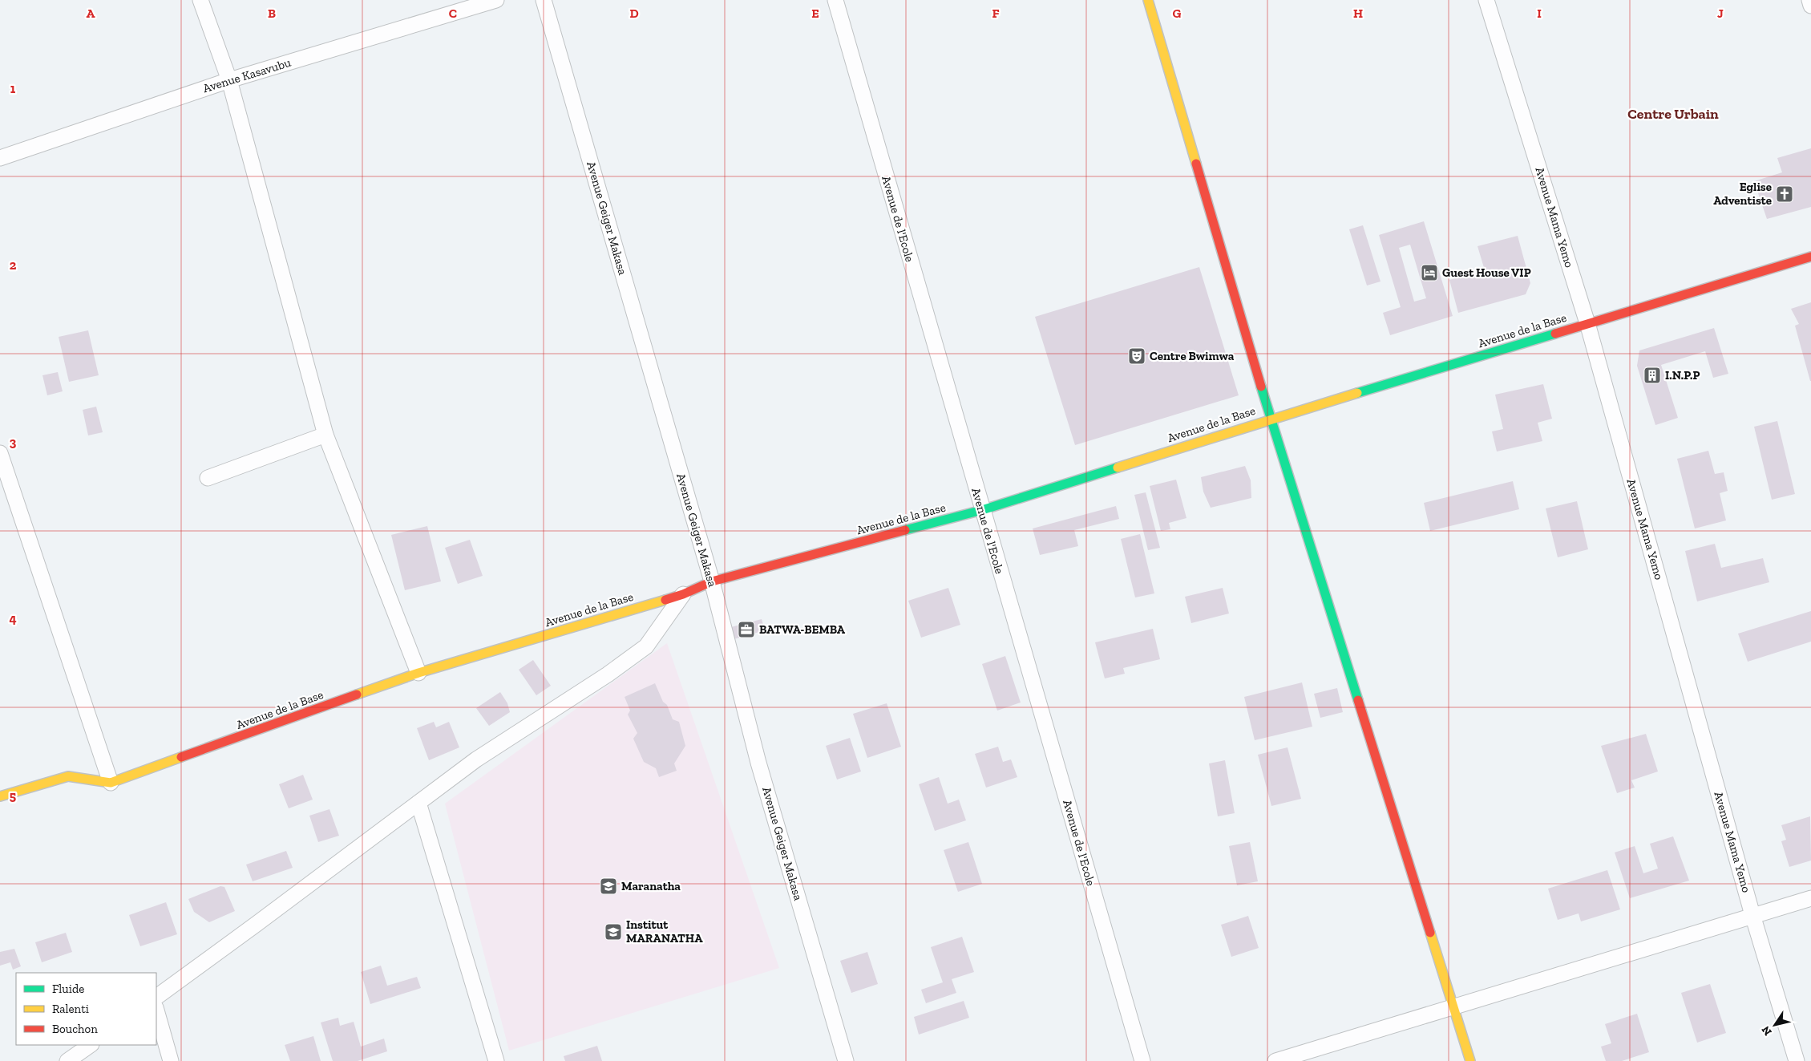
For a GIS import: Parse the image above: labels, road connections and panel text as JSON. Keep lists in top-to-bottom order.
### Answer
{
  "streets": {
    "main road": ["Avenue de la Base"],
    "street": [
      "Avenue Kasavubu",
      "Avenue Mama Yemo",
      "Avenue Geiger Makasa",
      "Avenue de l'Ecole"
    ]
  },
  "crossings": [
    ["Avenue Mama Yemo", "Avenue de la Base"],
    ["Avenue Geiger Makasa", "Avenue de la Base"],
    ["Avenue de l'Ecole", "Avenue de la Base"]
  ],
  "districts": ["Centre Urbain"],
  "places": {
    "church": ["Eglise Adventiste"],
    "hotel": ["Guest House VIP"],
    "theatre": ["Centre Bwimwa"],
    "building": ["I.N.P.P"],
    "office": ["BATWA-BEMBA"],
    "school or university": ["Maranatha", "Institut MARANATHA"]
  },
  "legend": ["Fluide", "Ralenti", "Bouchon"],
  "north": "bottom left",
  "grid": {
    "columns": [
      "A",
      "B",
      "C",
      "D",
      "E",
      "F",
      "G",
      "H",
      "I",
      "J"
    ],
    "rows": [
      "1",
      "2",
      "3",
      "4",
      "5"
    ]
  }
}
